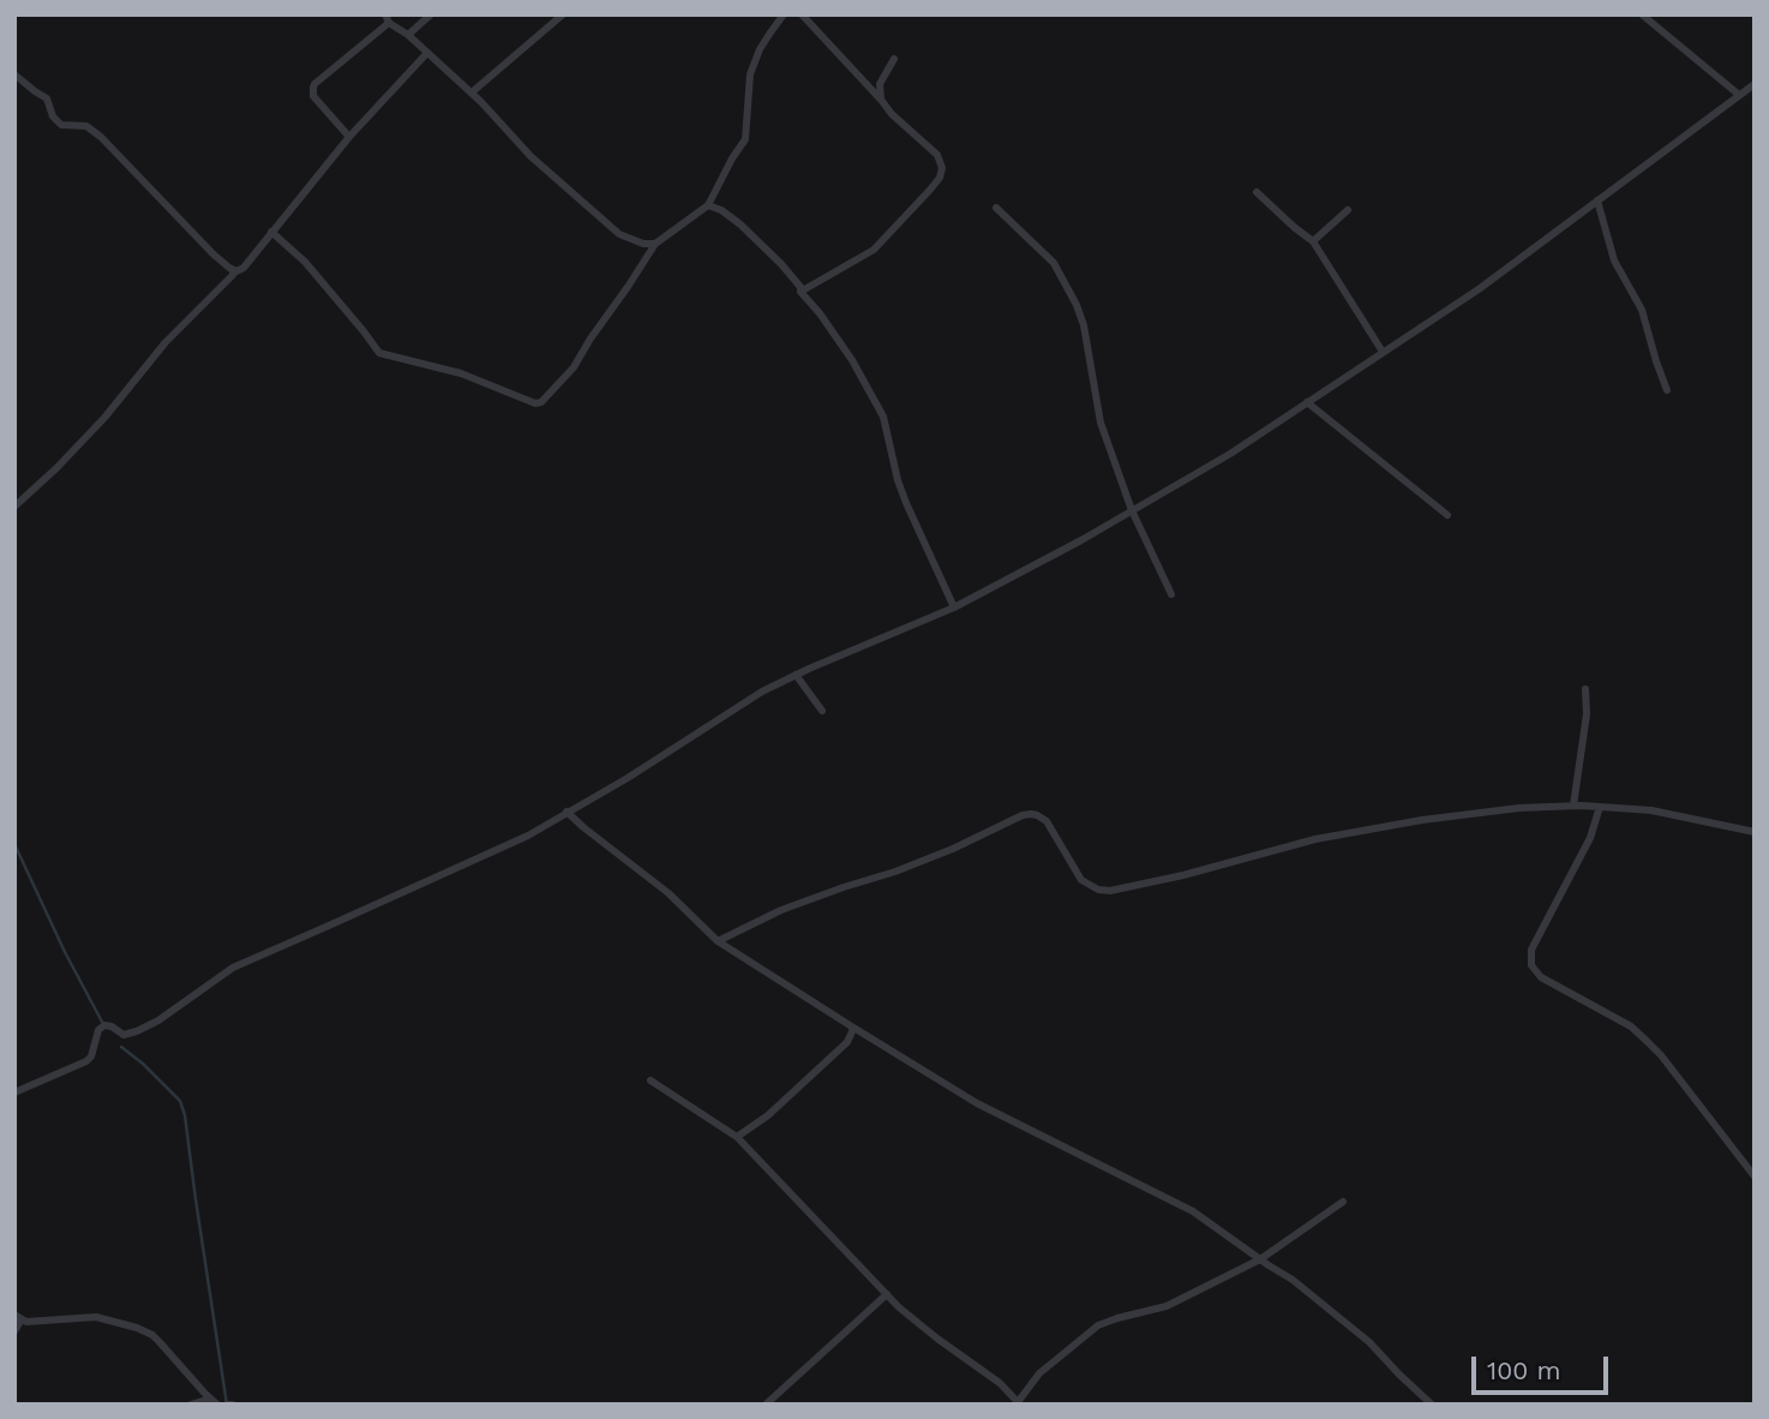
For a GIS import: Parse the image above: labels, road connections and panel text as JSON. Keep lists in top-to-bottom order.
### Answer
{
  "scale_bar": "100 m"
}
